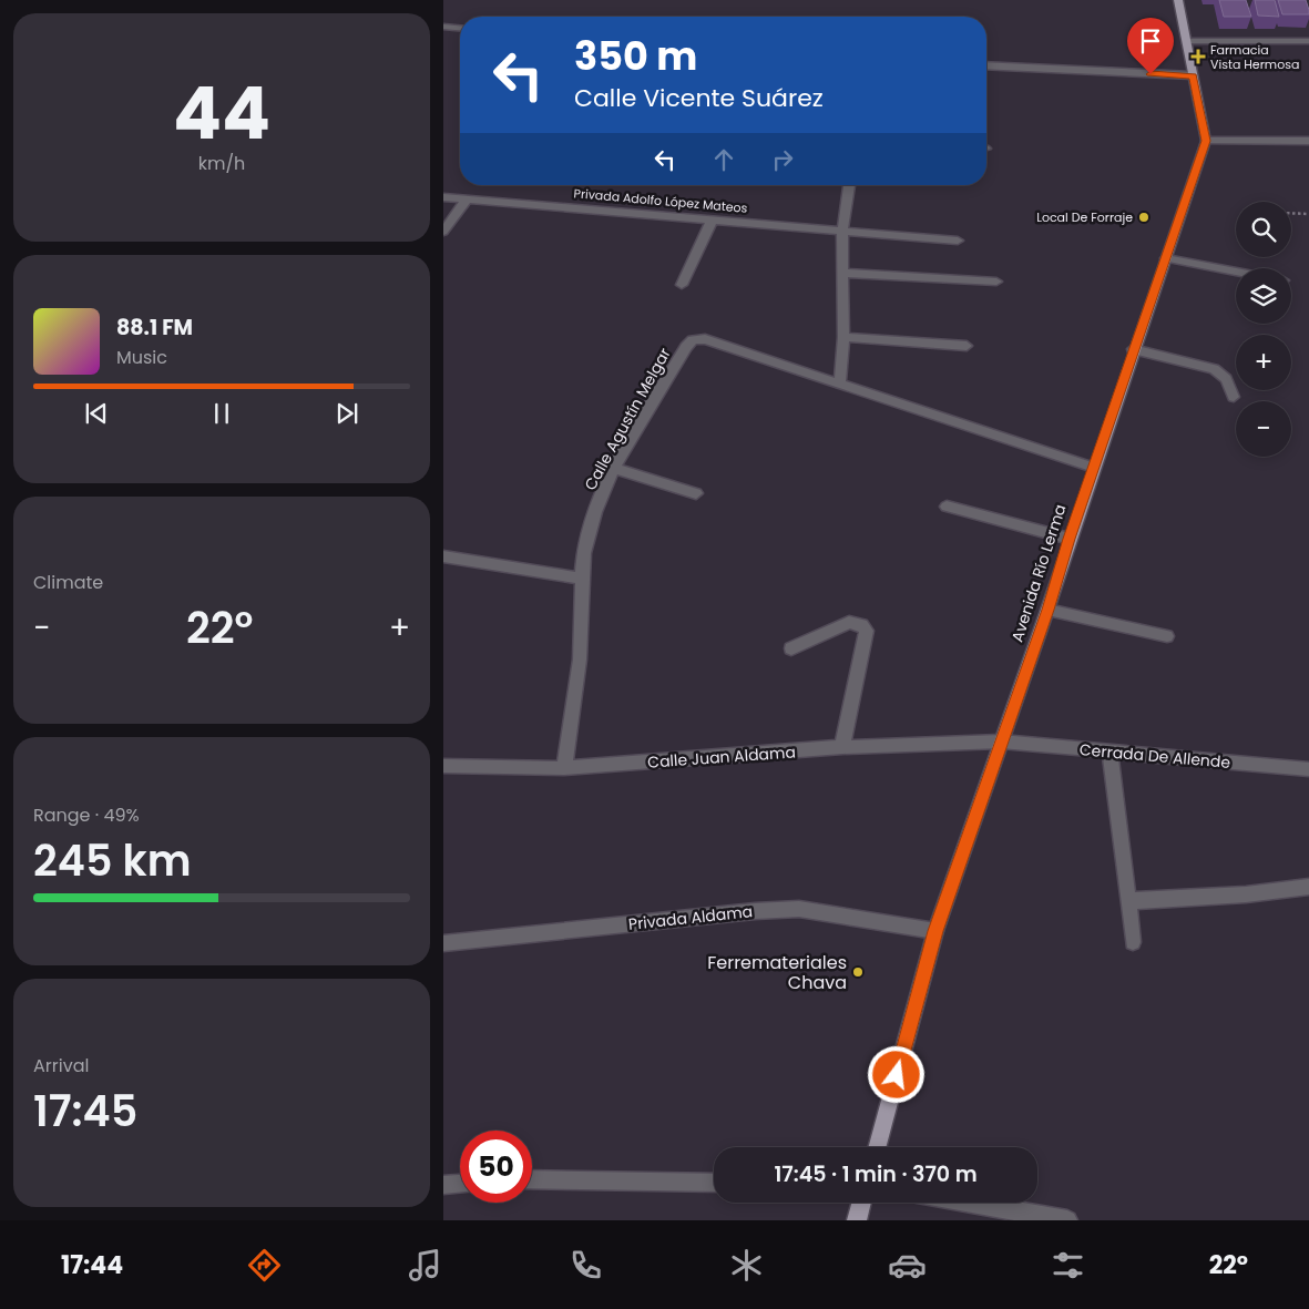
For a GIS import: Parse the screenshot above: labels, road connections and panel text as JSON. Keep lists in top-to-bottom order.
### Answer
{
  "streets": {
    "main road": ["Avenida Río Lerma"],
    "street": [
      "Privada Adolfo López Mateos",
      "Calle Agustín Melgar",
      "Cerrada De Allende",
      "Calle Juan Aldama",
      "Privada Aldama"
    ]
  },
  "crossings": [
    ["Calle Agustín Melgar", "Avenida Río Lerma"],
    ["Calle Agustín Melgar", "Calle Juan Aldama"],
    ["Avenida Río Lerma", "Cerrada De Allende"],
    ["Avenida Río Lerma", "Calle Juan Aldama"],
    ["Avenida Río Lerma", "Privada Aldama"],
    ["Cerrada De Allende", "Calle Juan Aldama"]
  ],
  "places": {
    "health": ["Farmacia Vista Hermosa"],
    "other": ["Local De Forraje", "Ferremateriales Chava"]
  },
  "page": {
    "tile": [
      ["44", "km/h"],
      "Climate",
      ["Range · 49%", "245 km"],
      ["Arrival", "17:45"]
    ],
    "turn": ["350 m", "Calle Vicente Suárez"],
    "map_buttons": ["+", "−"],
    "song": ["88.1 FM", "Music"],
    "heat": ["−", "22°", "+"],
    "limit": "50",
    "trip": "17:45 · 1 min · 370 m",
    "tabs": ["17:44", "22°"]
  }
}
